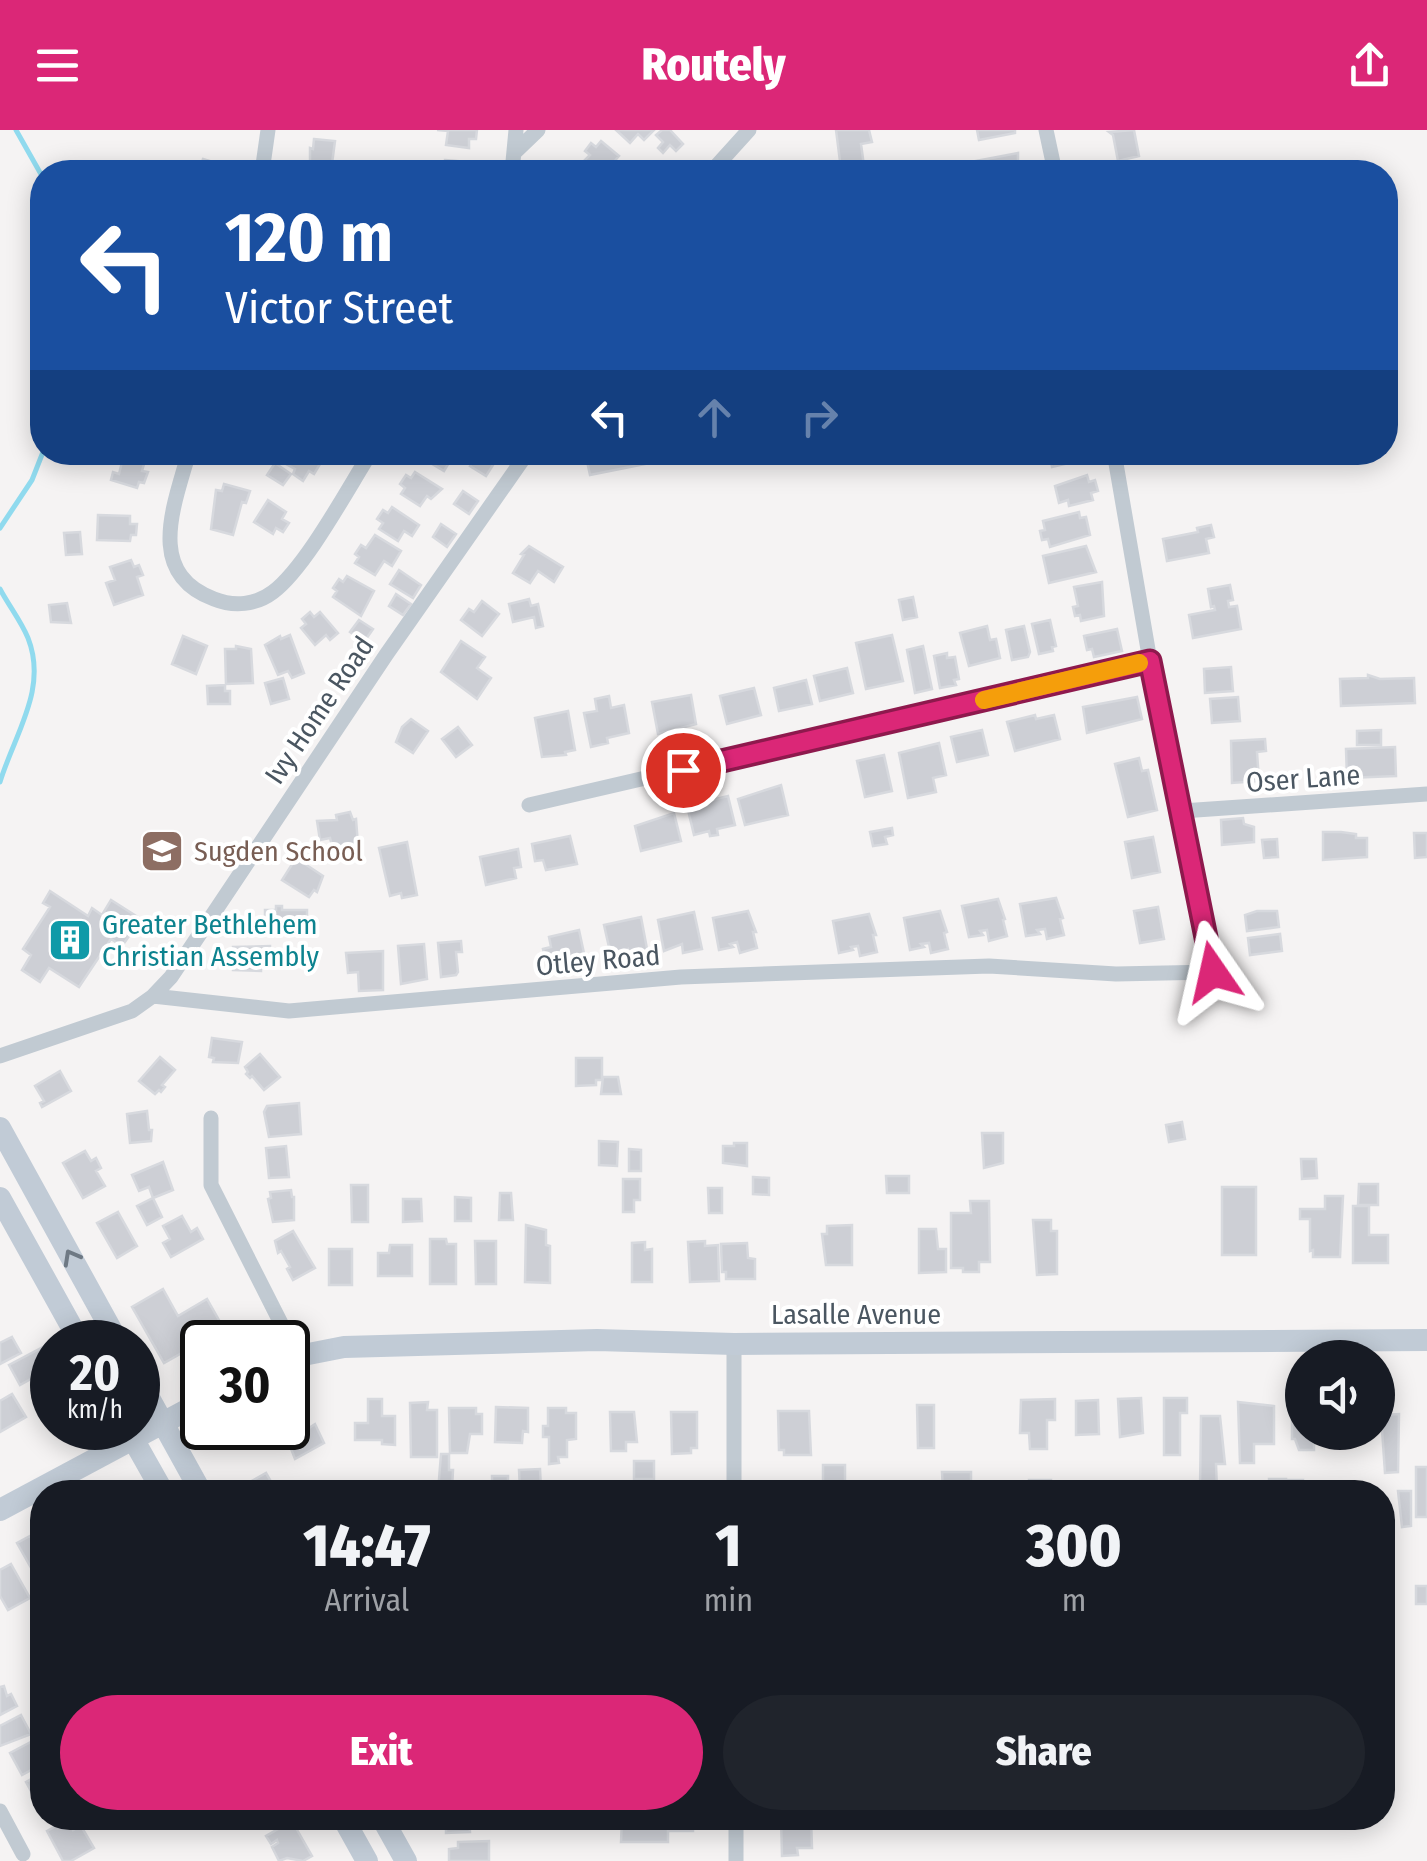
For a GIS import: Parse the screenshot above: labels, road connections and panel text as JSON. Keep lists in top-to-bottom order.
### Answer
{
  "streets": {
    "main road": ["Lasalle Avenue"],
    "street": ["Ivy Home Road", "Oser Lane", "Otley Road"]
  },
  "crossings": [
    ["Ivy Home Road", "Otley Road"],
    ["Oser Lane", "Otley Road"]
  ],
  "places": {
    "school or university": ["Sugden School"],
    "building": ["Greater Bethlehem Christian Assembly"]
  },
  "page": {
    "header": "Routely",
    "turn": ["120 m", "Victor Street"],
    "speed": "20 km/h",
    "limit": "30",
    "eta": [
      "14:47",
      "Arrival",
      "1",
      "min",
      "300",
      "m"
    ],
    "buttons": ["Exit", "Share"]
  }
}
